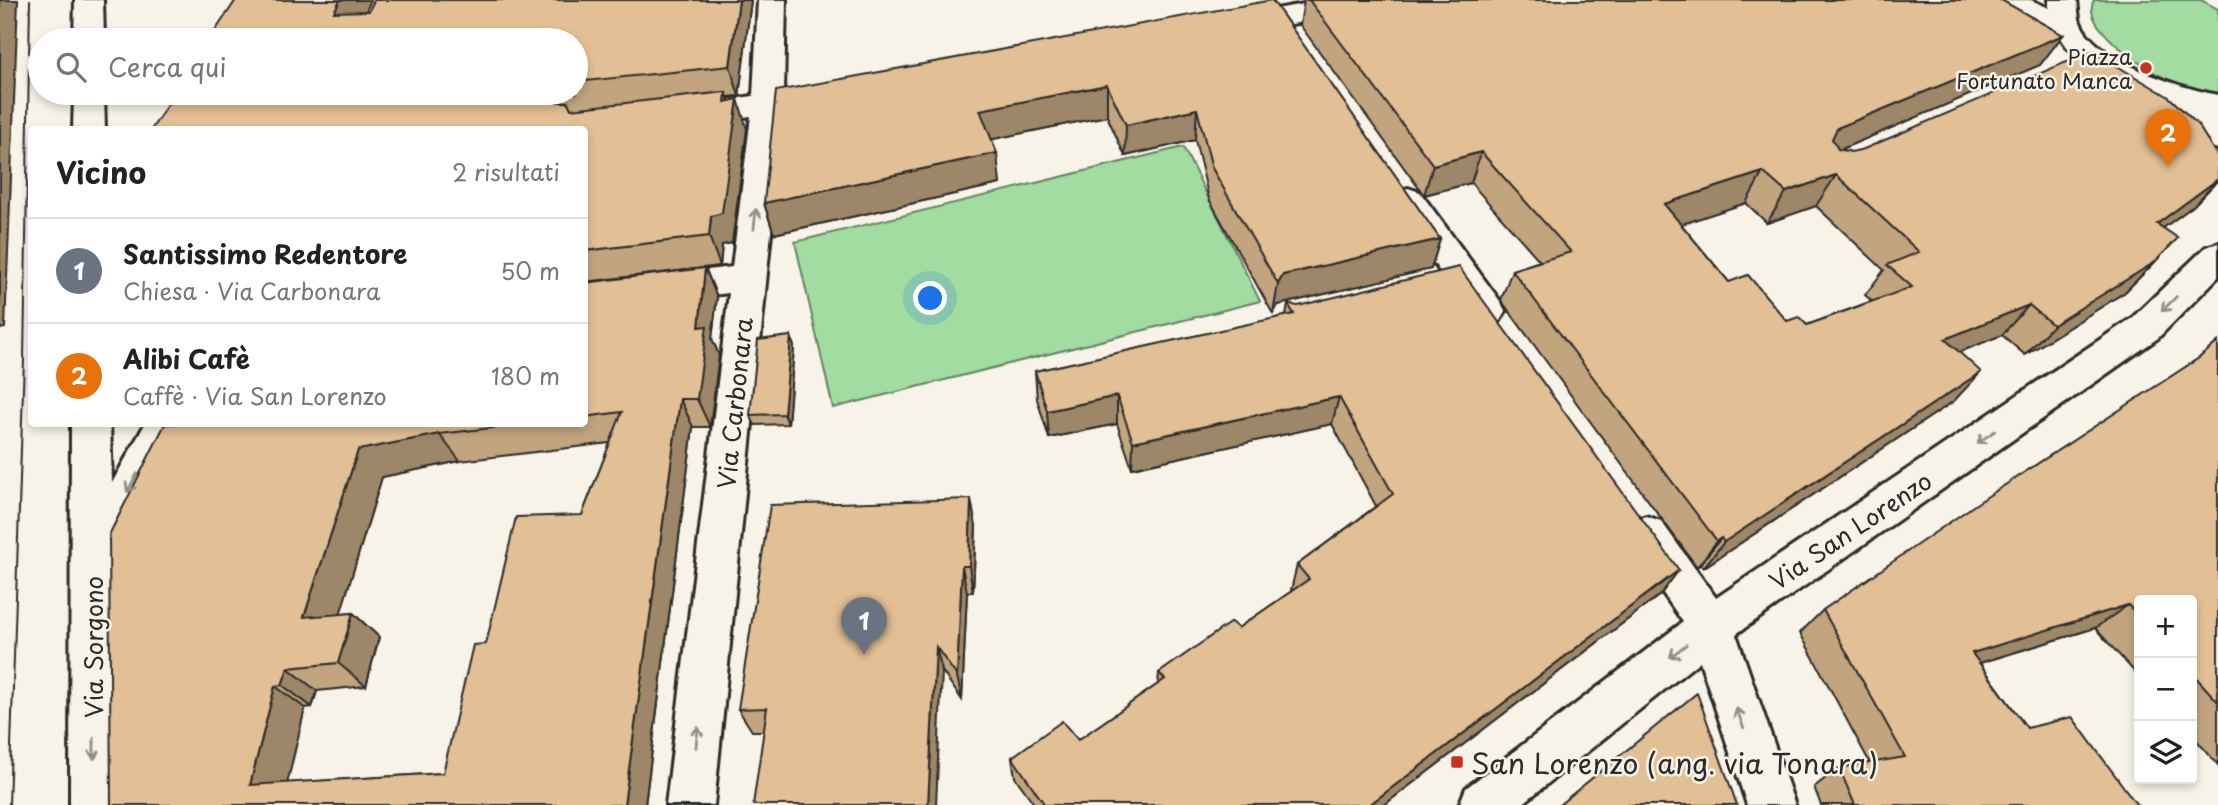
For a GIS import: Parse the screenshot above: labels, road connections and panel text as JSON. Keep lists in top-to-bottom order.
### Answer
{
  "streets": {
    "street": ["Via Carbonara", "Via San Lorenzo", "Via Sorgono"]
  },
  "one_way": ["Via Carbonara", "Via San Lorenzo"],
  "places": {
    "other": ["Piazza Fortunato Manca"],
    "transit": ["San Lorenzo (ang. via Tonara)"]
  },
  "page": {
    "search": "Cerca qui",
    "pins": ["2", "1"],
    "heading": ["Vicino", "2 risultati"],
    "list": [
      {
        "mark": "1",
        "name": "Santissimo Redentore",
        "note": "Chiesa · Via Carbonara",
        "value": "50 m"
      },
      {
        "mark": "2",
        "name": "Alibi Cafè",
        "note": "Caffè · Via San Lorenzo",
        "value": "180 m"
      }
    ],
    "map_buttons": ["+", "−"]
  }
}
